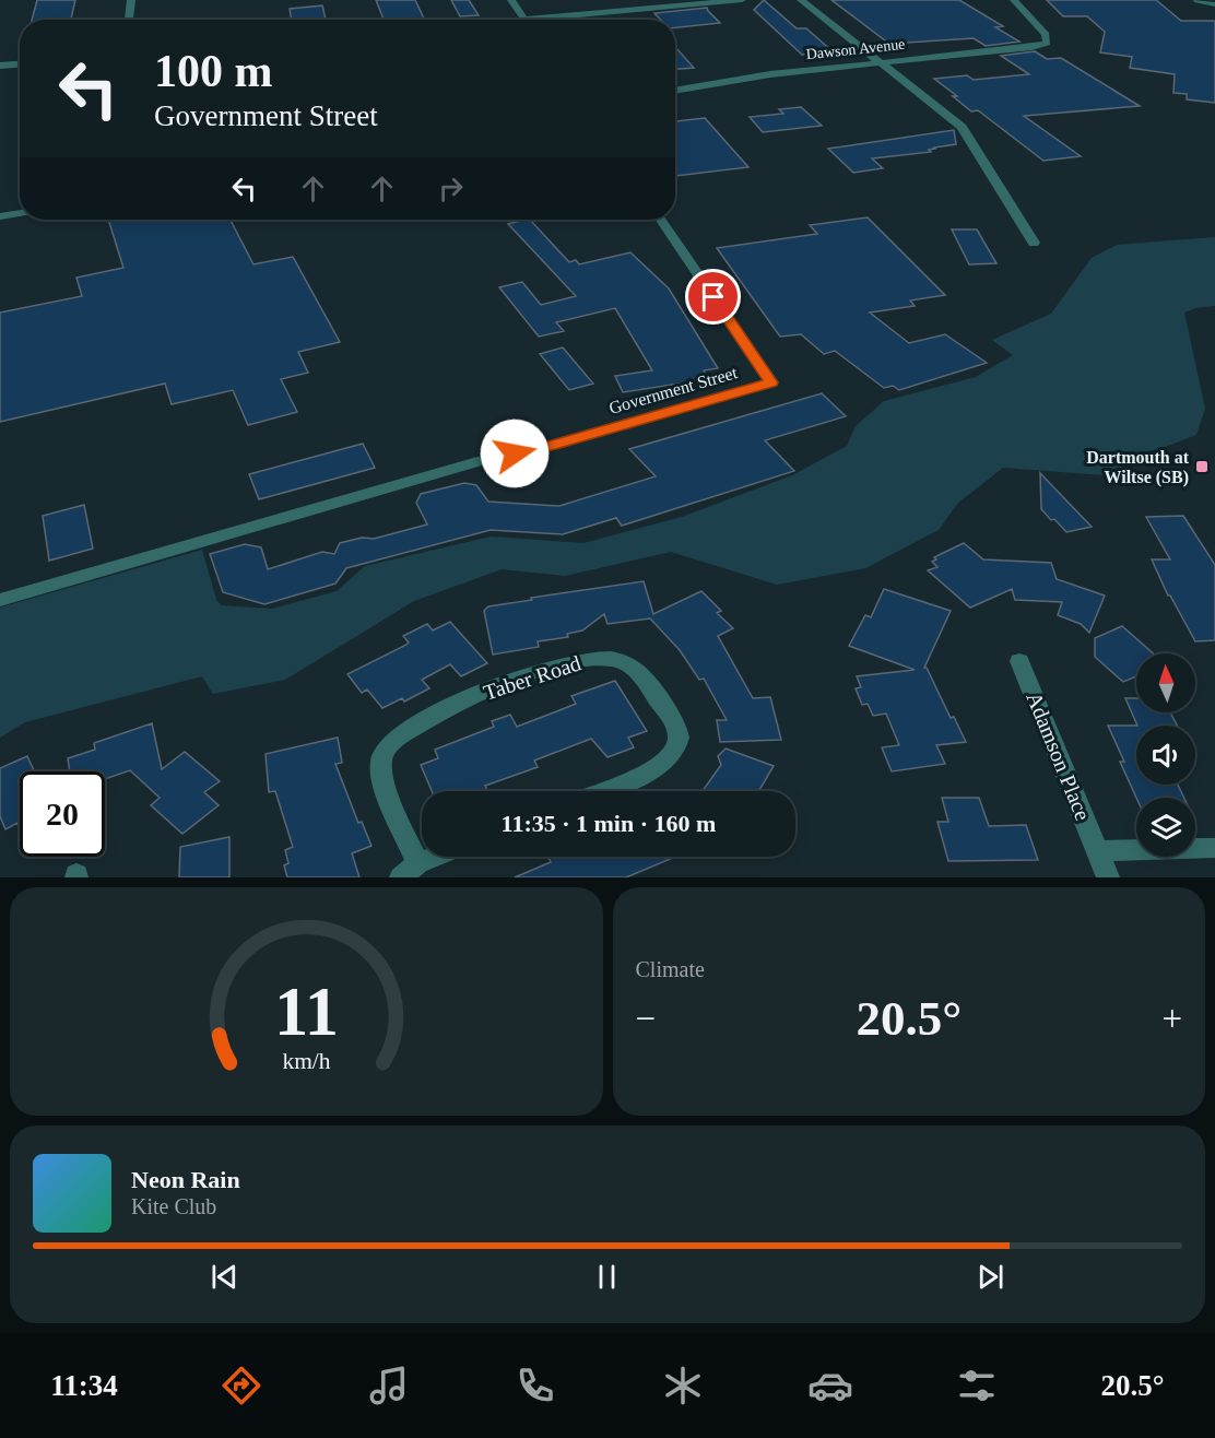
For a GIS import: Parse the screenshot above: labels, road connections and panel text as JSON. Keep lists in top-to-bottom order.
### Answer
{
  "streets": {
    "street": [
      "Dawson Avenue",
      "Government Street",
      "Taber Road",
      "Adamson Place"
    ]
  },
  "places": {
    "transit": ["Dartmouth at Wiltse (SB)"]
  },
  "north": "top",
  "page": {
    "turn": ["100 m", "Government Street"],
    "limit": "20",
    "trip": "11:35 · 1 min · 160 m",
    "tile": "Climate",
    "heat": ["−", "20.5°", "+"],
    "song": ["Neon Rain", "Kite Club"],
    "tabs": ["11:34", "20.5°"],
    "gauge": ["11", "km/h"]
  }
}
